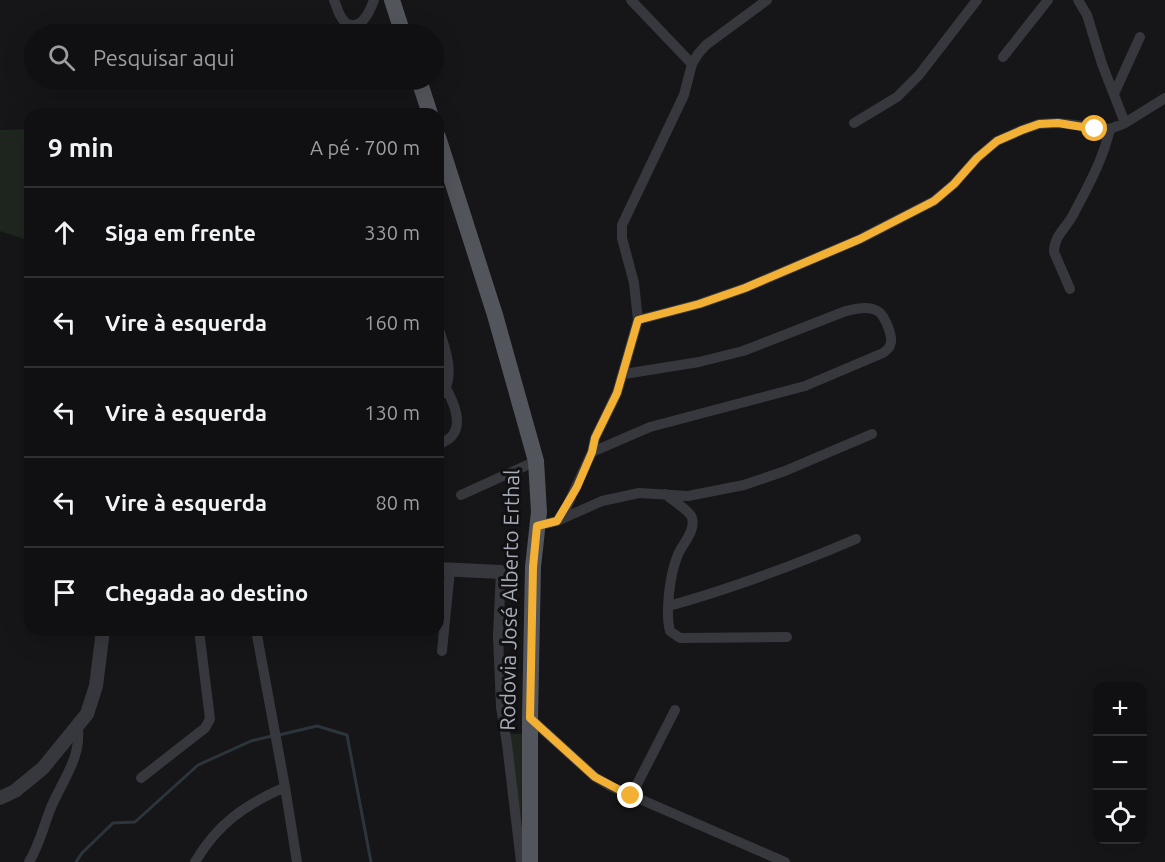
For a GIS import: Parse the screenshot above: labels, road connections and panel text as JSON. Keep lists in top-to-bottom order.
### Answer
{
  "streets": {
    "main road": ["Rodovia José Alberto Erthal"]
  },
  "page": {
    "search": "Pesquisar aqui",
    "heading": ["9 min", "A pé · 700 m"],
    "list": [
      ["Siga em frente", "330 m"],
      ["Vire à esquerda", "160 m"],
      ["Vire à esquerda", "130 m"],
      ["Vire à esquerda", "80 m"],
      "Chegada ao destino"
    ],
    "map_buttons": ["+", "−"]
  }
}
